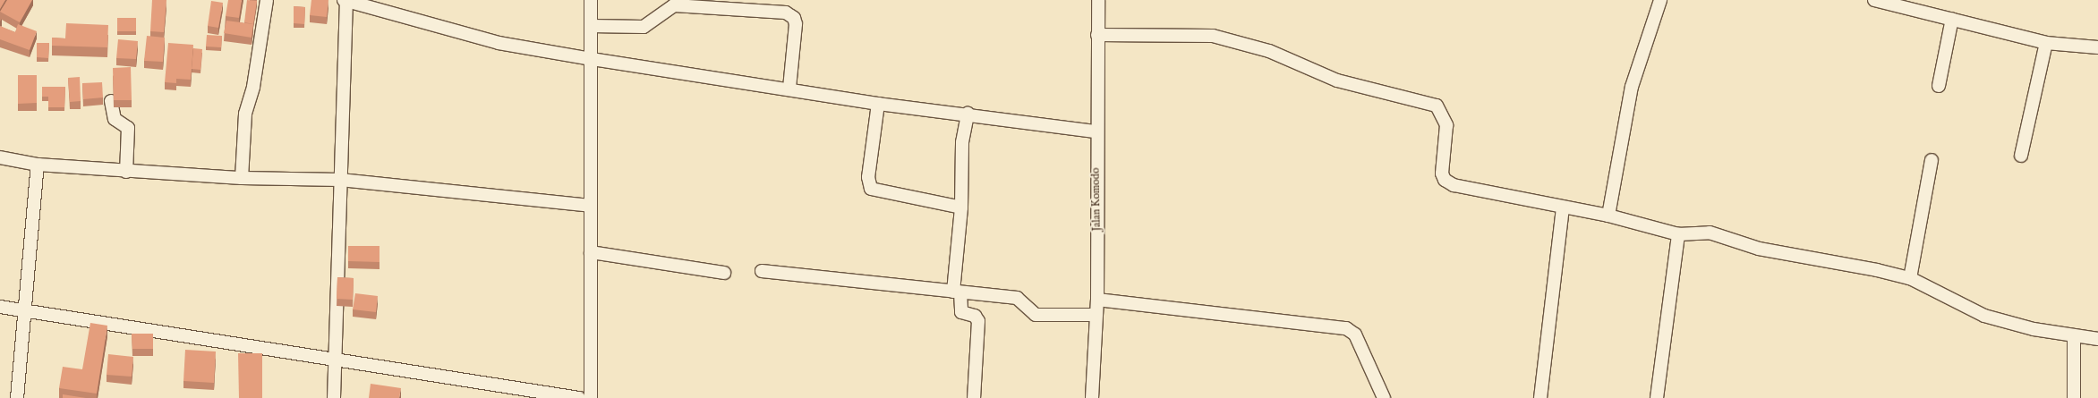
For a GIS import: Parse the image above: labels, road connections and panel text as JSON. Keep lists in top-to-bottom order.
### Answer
{
  "streets": {
    "street": ["Jalan Komodo"]
  }
}
